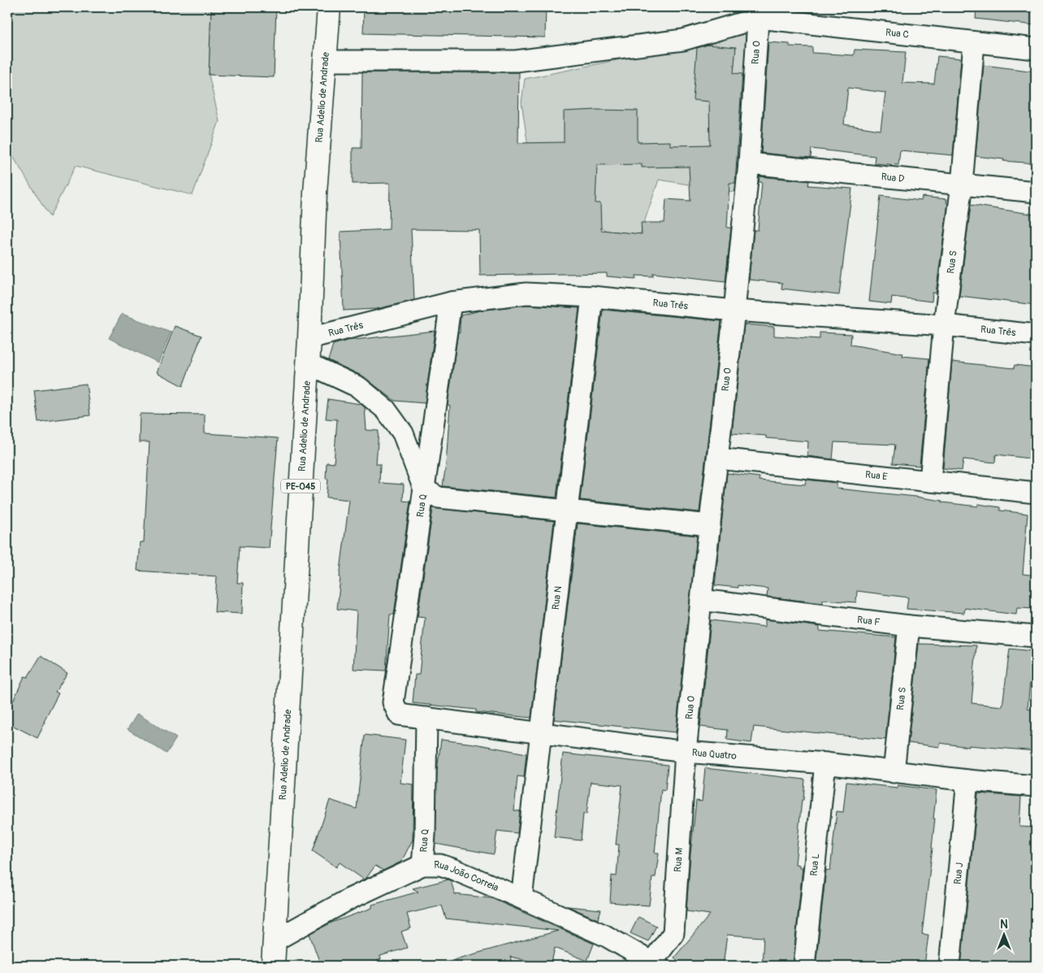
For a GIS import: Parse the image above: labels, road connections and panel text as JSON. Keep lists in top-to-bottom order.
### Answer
{
  "streets": {
    "main road": ["Rua Adelio de Andrade", "PE-045"],
    "street": [
      "Rua C",
      "Rua O",
      "Rua D",
      "Rua S",
      "Rua Três",
      "Rua E",
      "Rua Q",
      "Rua N",
      "Rua F",
      "Rua Quatro",
      "Rua M",
      "Rua L",
      "Rua J",
      "Rua João Correia"
    ]
  },
  "crossings": [
    ["Rua C", "Rua O"],
    ["Rua C", "Rua S"],
    ["Rua O", "Rua D"],
    ["Rua O", "Rua Três"],
    ["Rua O", "Rua E"],
    ["Rua O", "Rua F"],
    ["Rua O", "Rua Quatro"],
    ["Rua O", "Rua M"],
    ["Rua Adelio de Andrade", "Rua Três"],
    ["Rua Adelio de Andrade", "Rua João Correia"],
    ["Rua D", "Rua S"],
    ["Rua S", "Rua Três"],
    ["Rua S", "Rua E"],
    ["Rua S", "Rua F"],
    ["Rua S", "Rua Quatro"],
    ["Rua Três", "Rua Q"],
    ["Rua Três", "Rua N"],
    ["Rua Q", "Rua Quatro"],
    ["Rua Q", "Rua João Correia"],
    ["Rua N", "Rua Quatro"],
    ["Rua N", "Rua João Correia"],
    ["Rua Quatro", "Rua M"],
    ["Rua Quatro", "Rua L"],
    ["Rua Quatro", "Rua J"],
    ["Rua M", "Rua João Correia"]
  ],
  "north": "top"
}
